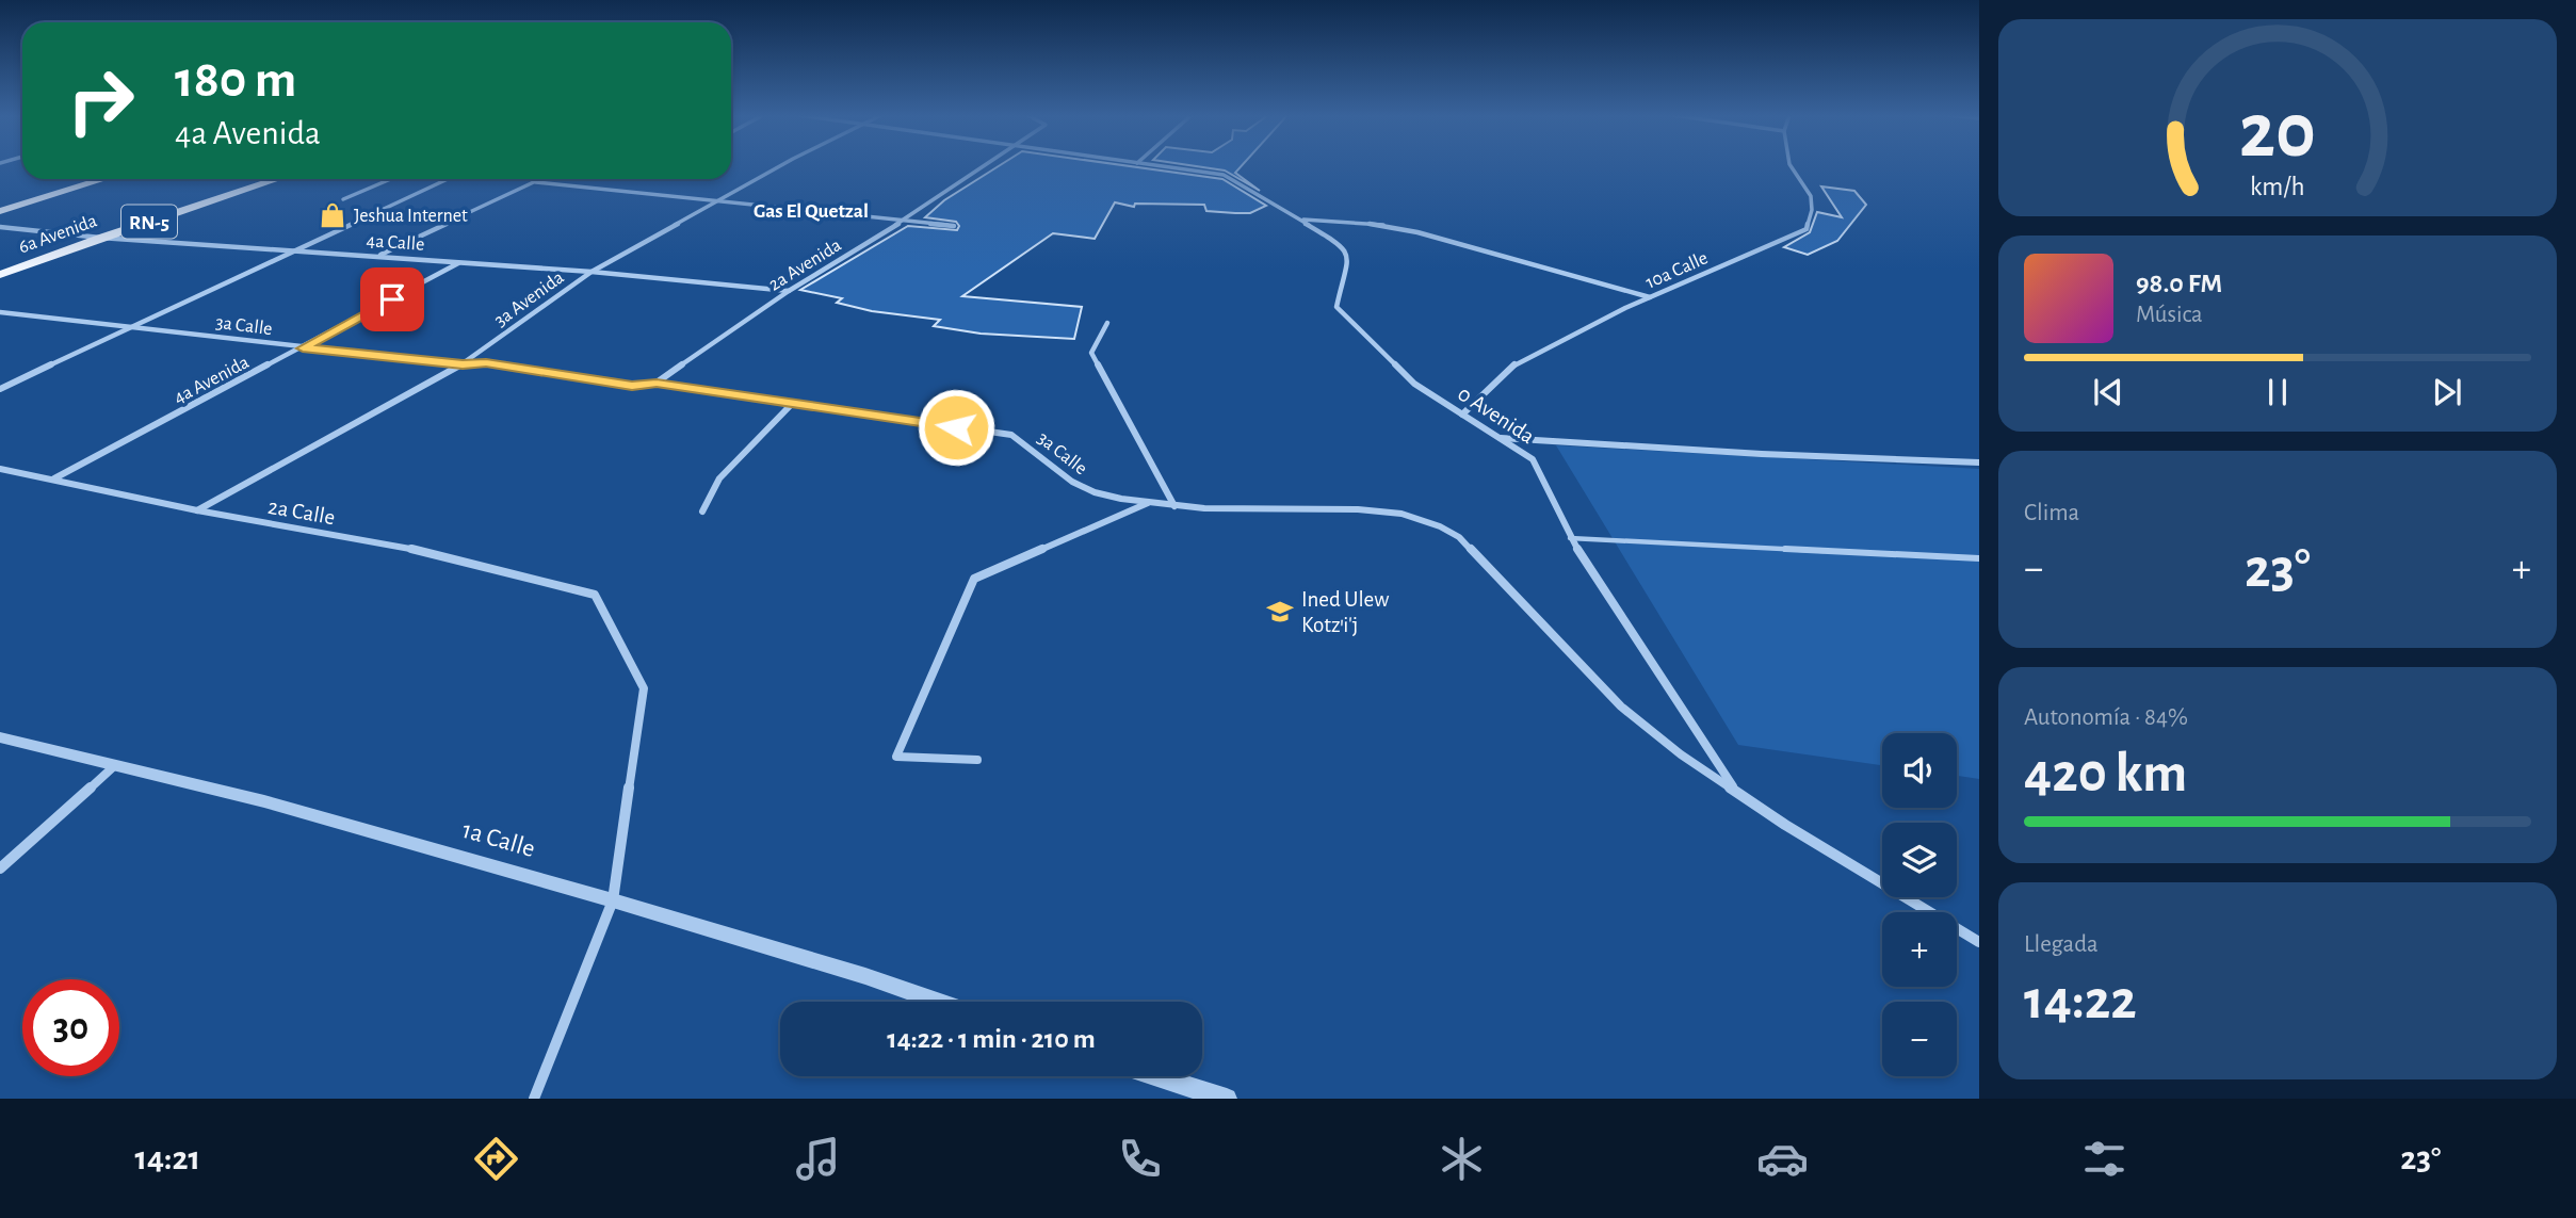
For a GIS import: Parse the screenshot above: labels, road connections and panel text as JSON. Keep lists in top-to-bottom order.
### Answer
{
  "streets": {
    "main road": ["RN-5", "6a Avenida"],
    "street": [
      "4a Calle",
      "2a Avenida",
      "10a Calle",
      "3a Avenida",
      "3a Calle",
      "4a Avenida",
      "0 Avenida",
      "2a Calle",
      "1a Calle"
    ]
  },
  "crossings": [
    ["6a Avenida", "4a Calle"],
    ["4a Calle", "2a Avenida"],
    ["4a Calle", "3a Avenida"],
    ["4a Calle", "4a Avenida"],
    ["2a Avenida", "3a Calle"],
    ["10a Calle", "0 Avenida"],
    ["3a Avenida", "3a Calle"],
    ["3a Avenida", "2a Calle"],
    ["3a Calle", "4a Avenida"],
    ["3a Calle", "0 Avenida"],
    ["4a Avenida", "2a Calle"],
    ["2a Calle", "1a Calle"]
  ],
  "districts": ["Gas El Quetzal"],
  "places": {
    "shop": ["Jeshua Internet"],
    "school or university": ["Ined Ulew Kotz'i'j"]
  },
  "page": {
    "turn": ["180 m", "4a Avenida"],
    "song": ["98.0 FM", "Música"],
    "tile": [
      "Clima",
      ["Autonomía · 84%", "420 km"],
      ["Llegada", "14:22"]
    ],
    "heat": ["−", "23°", "+"],
    "map_buttons": ["+", "−"],
    "limit": "30",
    "trip": "14:22 · 1 min · 210 m",
    "tabs": ["14:21", "23°"],
    "gauge": ["20", "km/h"]
  }
}
